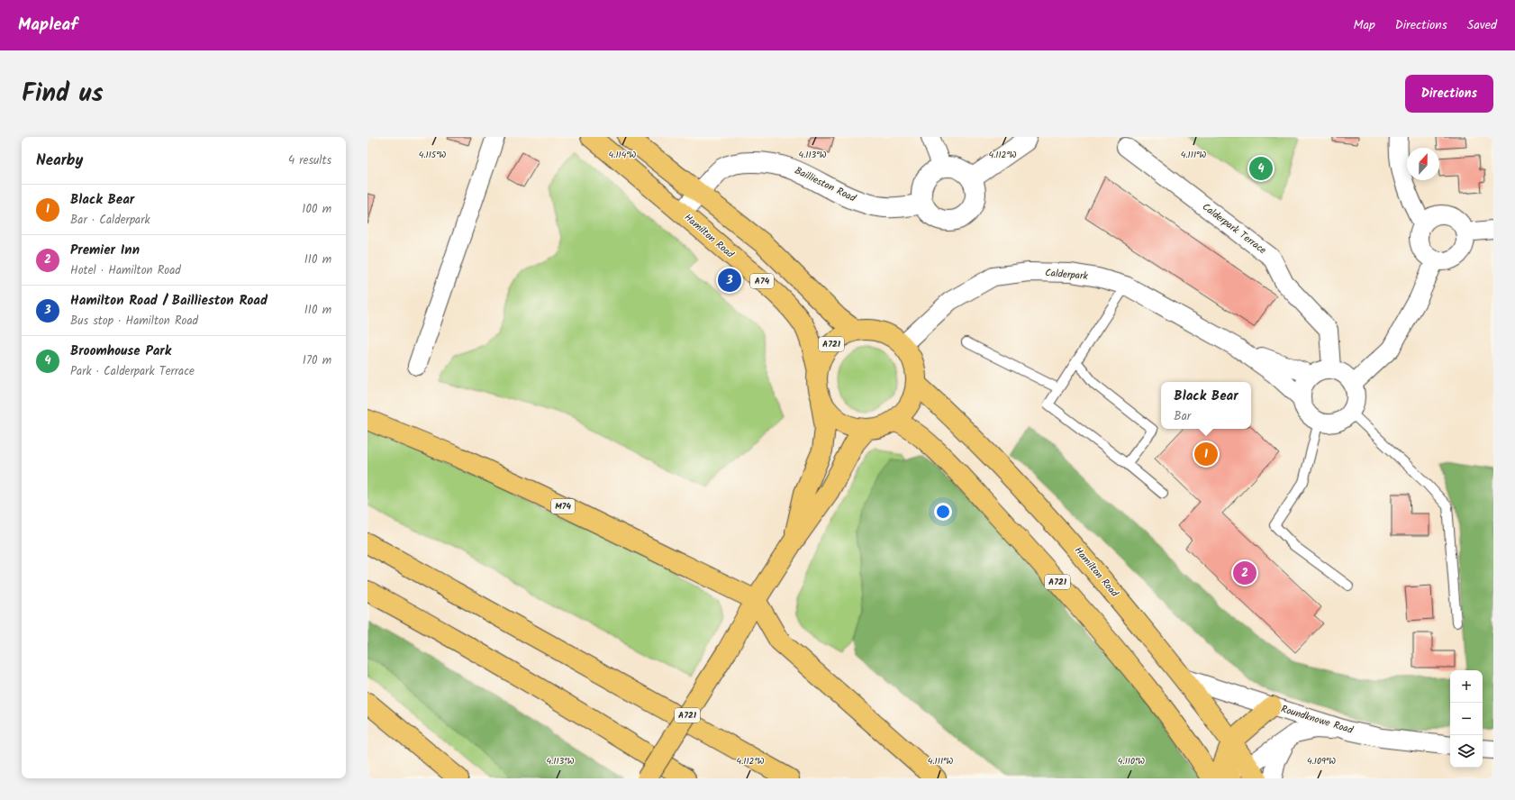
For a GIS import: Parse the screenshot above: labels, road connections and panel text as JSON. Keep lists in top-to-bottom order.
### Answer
{
  "streets": {
    "main road": [
      "Hamilton Road",
      "A74",
      "A721",
      "M74"
    ],
    "street": [
      "Baillieston Road",
      "Calderpark Terrace",
      "Calderpark",
      "Roundknowe Road"
    ]
  },
  "crossings": [
    ["Baillieston Road", "Hamilton Road"],
    ["Baillieston Road", "A74"],
    ["Calderpark Terrace", "Calderpark"],
    ["Hamilton Road", "Calderpark"],
    ["Hamilton Road", "A74"],
    ["Hamilton Road", "A721"],
    ["Hamilton Road", "Roundknowe Road"],
    ["Calderpark", "A74"],
    ["Calderpark", "A721"],
    ["A74", "A721"],
    ["A721", "M74"]
  ],
  "north": "top",
  "page": {
    "header": "Mapleaf",
    "nav": ["Map", "Directions", "Saved"],
    "title": "Find us",
    "buttons": "Directions",
    "heading": ["Nearby", "4 results"],
    "pins": [
      "4",
      "3",
      "1",
      "2"
    ],
    "list": [
      {
        "mark": "1",
        "name": "Black Bear",
        "note": "Bar · Calderpark",
        "value": "100 m"
      },
      {
        "mark": "2",
        "name": "Premier Inn",
        "note": "Hotel · Hamilton Road",
        "value": "110 m"
      },
      {
        "mark": "3",
        "name": "Hamilton Road / Baillieston Road",
        "note": "Bus stop · Hamilton Road",
        "value": "110 m"
      },
      {
        "mark": "4",
        "name": "Broomhouse Park",
        "note": "Park · Calderpark Terrace",
        "value": "170 m"
      }
    ],
    "popup": ["Black Bear", "Bar"],
    "map_buttons": ["+", "−"]
  },
  "coordinates": [
    "4.115°W",
    "4.114°W",
    "4.113°W",
    "4.112°W",
    "4.111°W",
    "4.110°W",
    "4.109°W"
  ]
}
